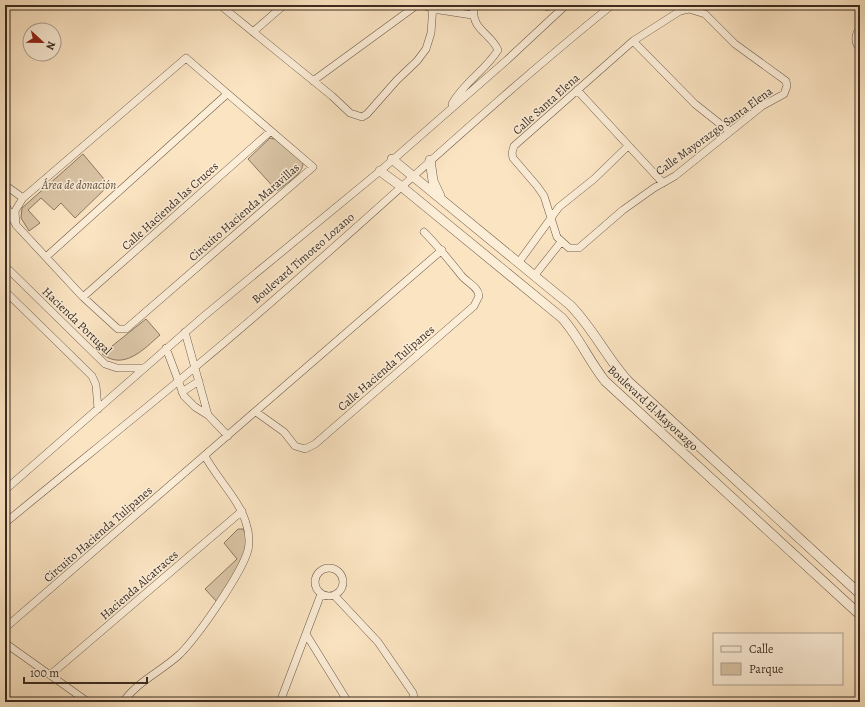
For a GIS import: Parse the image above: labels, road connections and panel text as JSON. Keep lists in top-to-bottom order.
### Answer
{
  "streets": {
    "street": [
      "Calle Santa Elena",
      "Calle Mayorazgo Santa Elena",
      "Calle Hacienda las Cruces",
      "Circuito Hacienda Maravillas",
      "Boulevard Timoteo Lozano",
      "Hacienda Portugal",
      "Calle Hacienda Tulipanes",
      "Boulevard El Mayorazgo",
      "Circuito Hacienda Tulipanes",
      "Hacienda Alcatraces"
    ]
  },
  "crossings": [
    ["Calle Santa Elena", "Calle Mayorazgo Santa Elena"],
    ["Calle Hacienda las Cruces", "Circuito Hacienda Maravillas"],
    ["Boulevard Timoteo Lozano", "Hacienda Portugal"],
    ["Boulevard Timoteo Lozano", "Boulevard El Mayorazgo"]
  ],
  "parks": ["Área de donación"],
  "legend": ["Calle", "Parque"],
  "scale_bar": "100 m",
  "north": "right"
}
